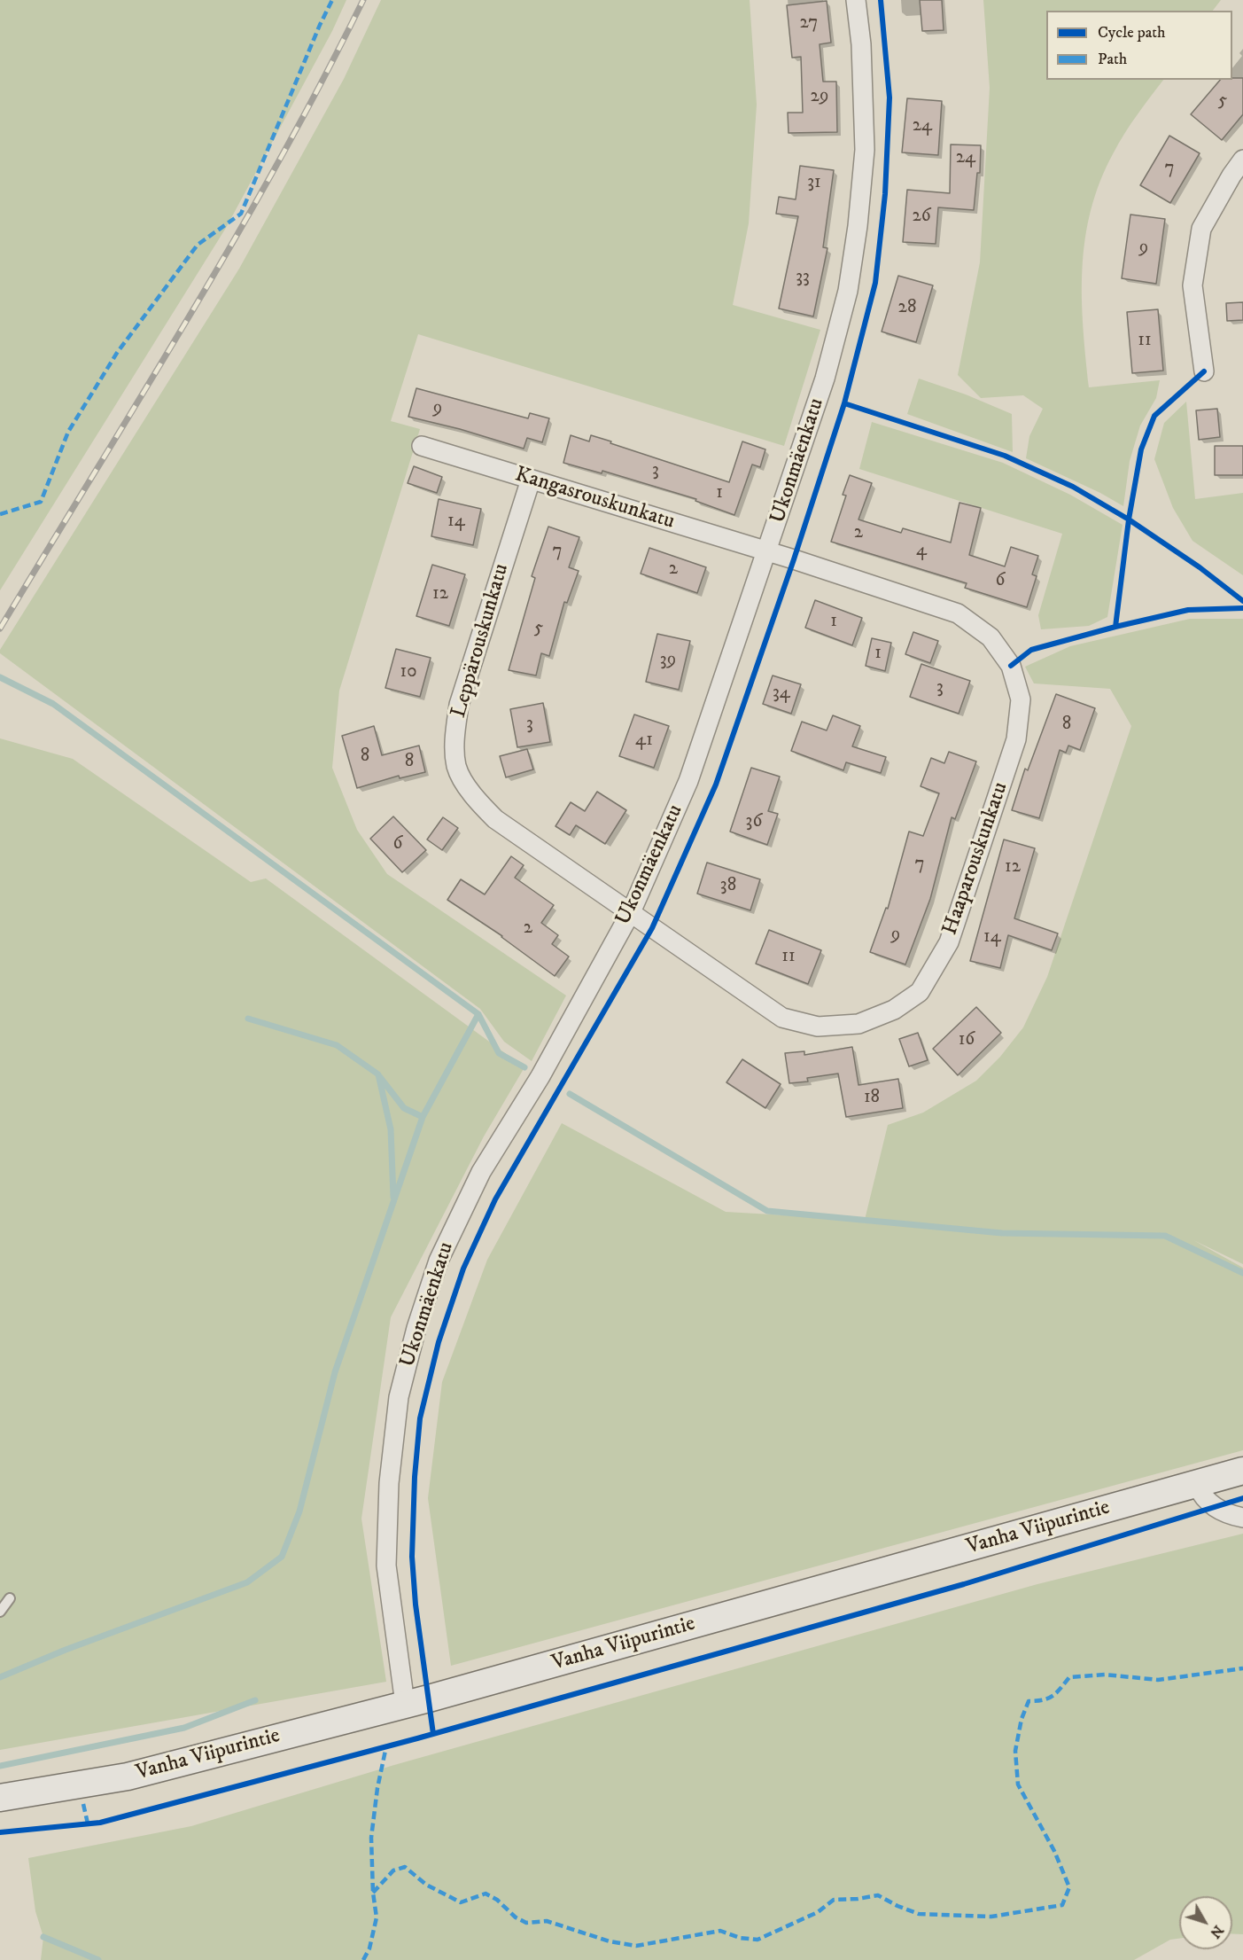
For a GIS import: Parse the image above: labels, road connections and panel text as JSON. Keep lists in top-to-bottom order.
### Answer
{
  "streets": {
    "street": [
      "Ukonmäenkatu",
      "Kangasrouskunkatu",
      "Leppärouskunkatu",
      "Haaparouskunkatu",
      "Vanha Viipurintie"
    ]
  },
  "crossings": [
    ["Ukonmäenkatu", "Kangasrouskunkatu"],
    ["Ukonmäenkatu", "Leppärouskunkatu"],
    ["Ukonmäenkatu", "Haaparouskunkatu"],
    ["Ukonmäenkatu", "Vanha Viipurintie"],
    ["Kangasrouskunkatu", "Leppärouskunkatu"],
    ["Kangasrouskunkatu", "Haaparouskunkatu"],
    ["Leppärouskunkatu", "Haaparouskunkatu"]
  ],
  "house_numbers": [
    "27",
    "29",
    "5",
    "24",
    "24",
    "7",
    "31",
    "26",
    "9",
    "33",
    "28",
    "11",
    "9",
    "3",
    "1",
    "14",
    "2",
    "4",
    "7",
    "2",
    "6",
    "12",
    "1",
    "5",
    "1",
    "39",
    "10",
    "3",
    "34",
    "3",
    "8",
    "41",
    "8",
    "8",
    "36",
    "6",
    "7",
    "12",
    "38",
    "2",
    "9",
    "14",
    "11",
    "16",
    "18"
  ],
  "legend": ["Cycle path", "Path"],
  "north": "bottom right"
}
